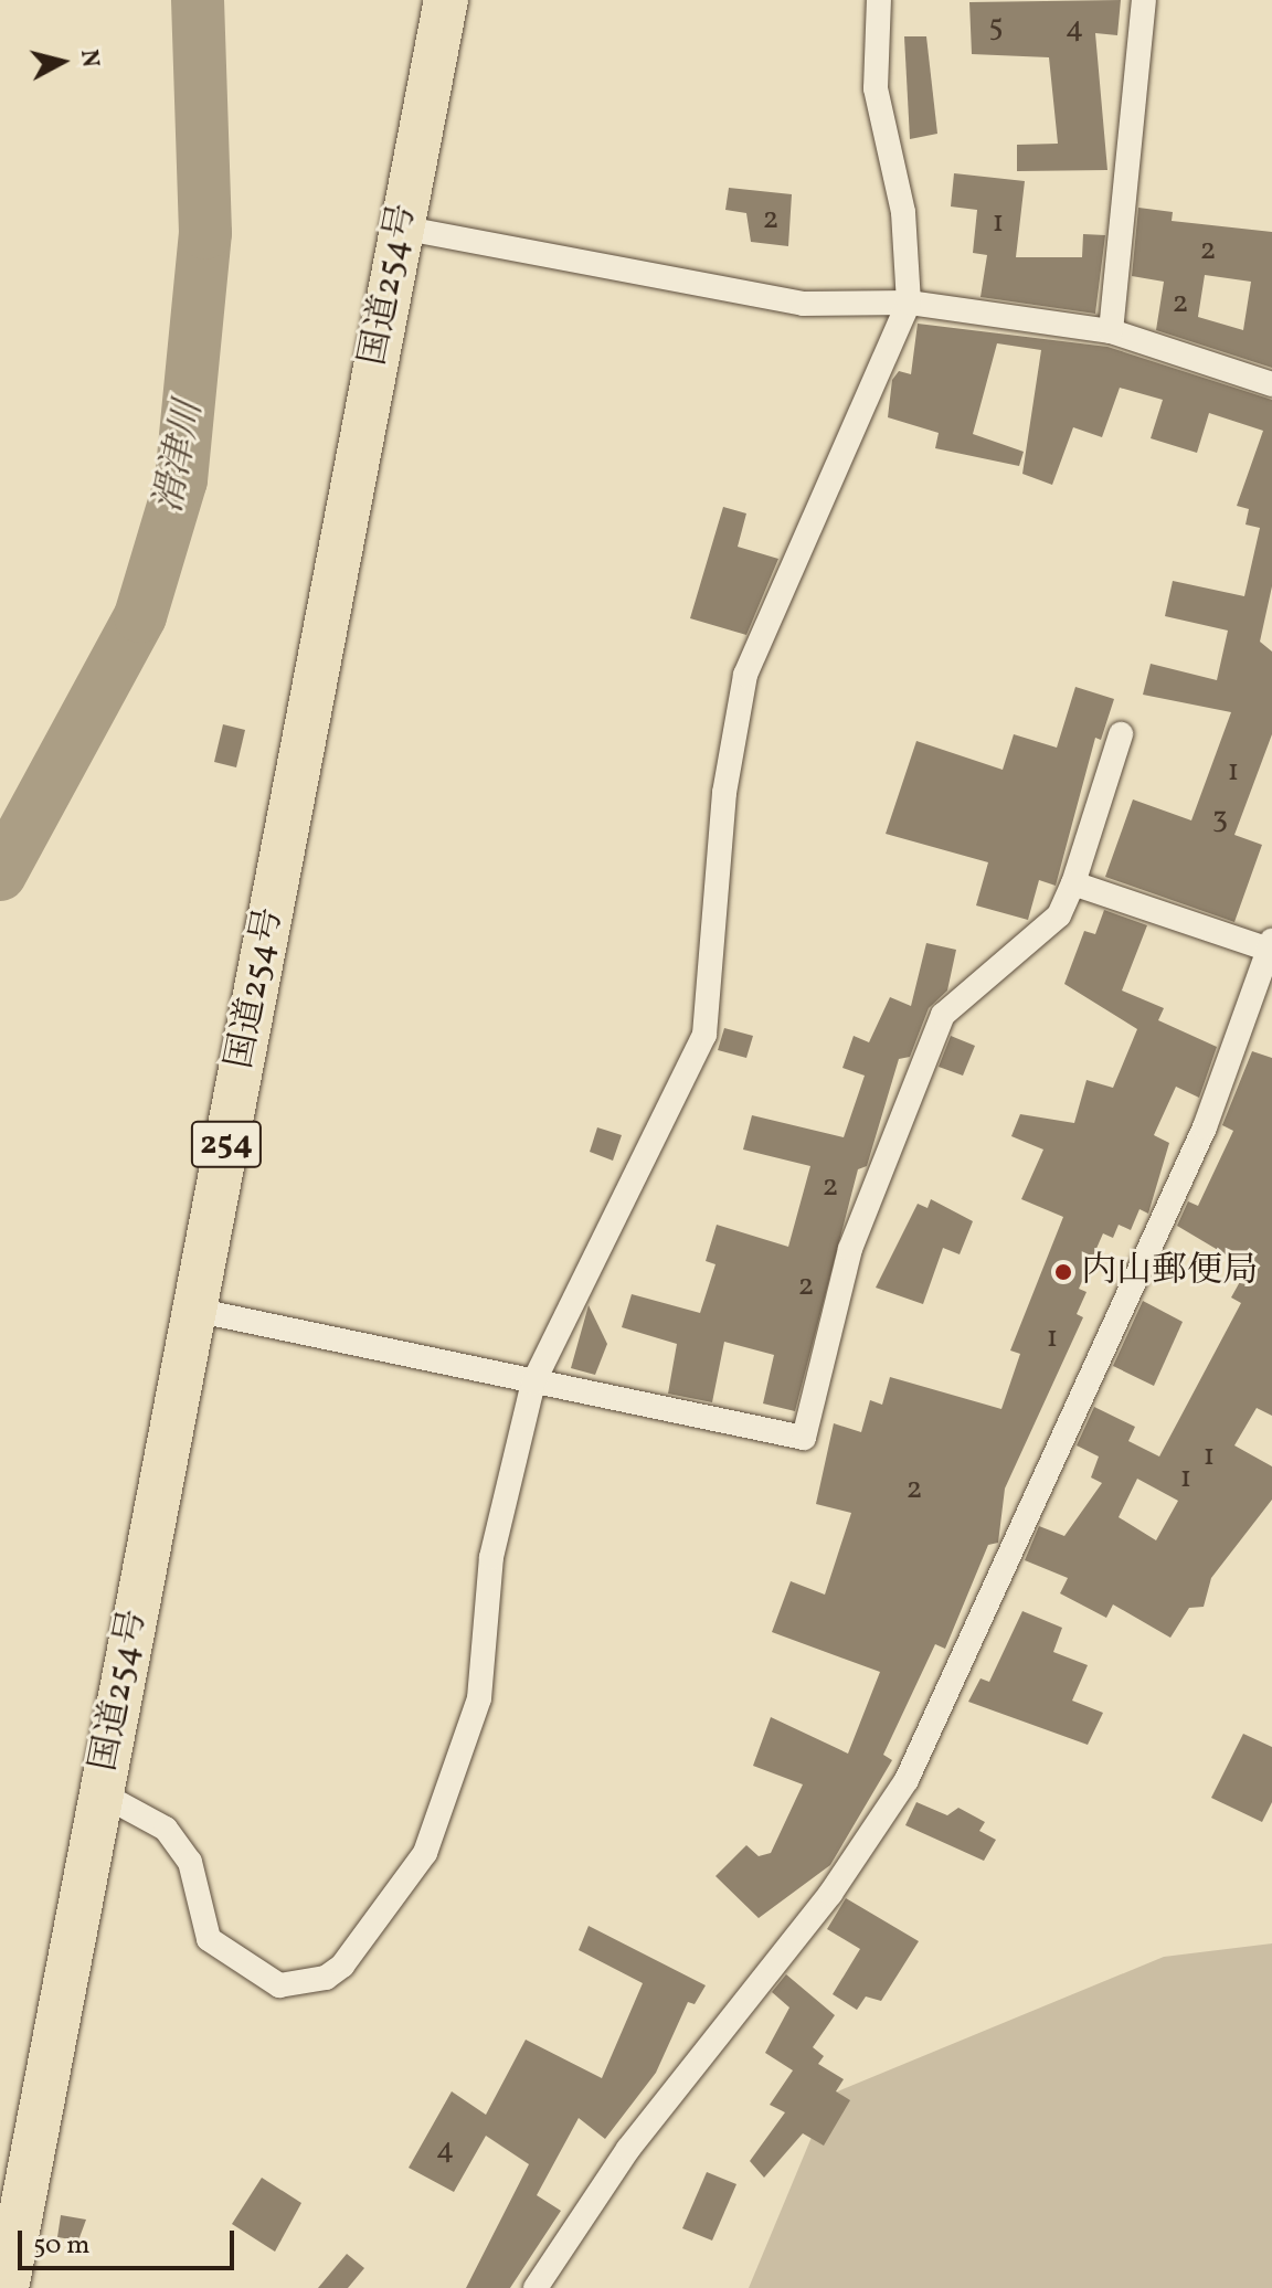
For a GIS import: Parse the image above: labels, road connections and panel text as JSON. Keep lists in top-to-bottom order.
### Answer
{
  "streets": {
    "highway": ["国道254号", "254"]
  },
  "water": ["滑津川"],
  "places": ["内山郵便局"],
  "house_numbers": [
    "5",
    "4",
    "2",
    "1",
    "2",
    "2",
    "1",
    "3",
    "2",
    "2",
    "1",
    "1",
    "1",
    "2",
    "4"
  ],
  "scale_bar": "50 m",
  "north": "right"
}
